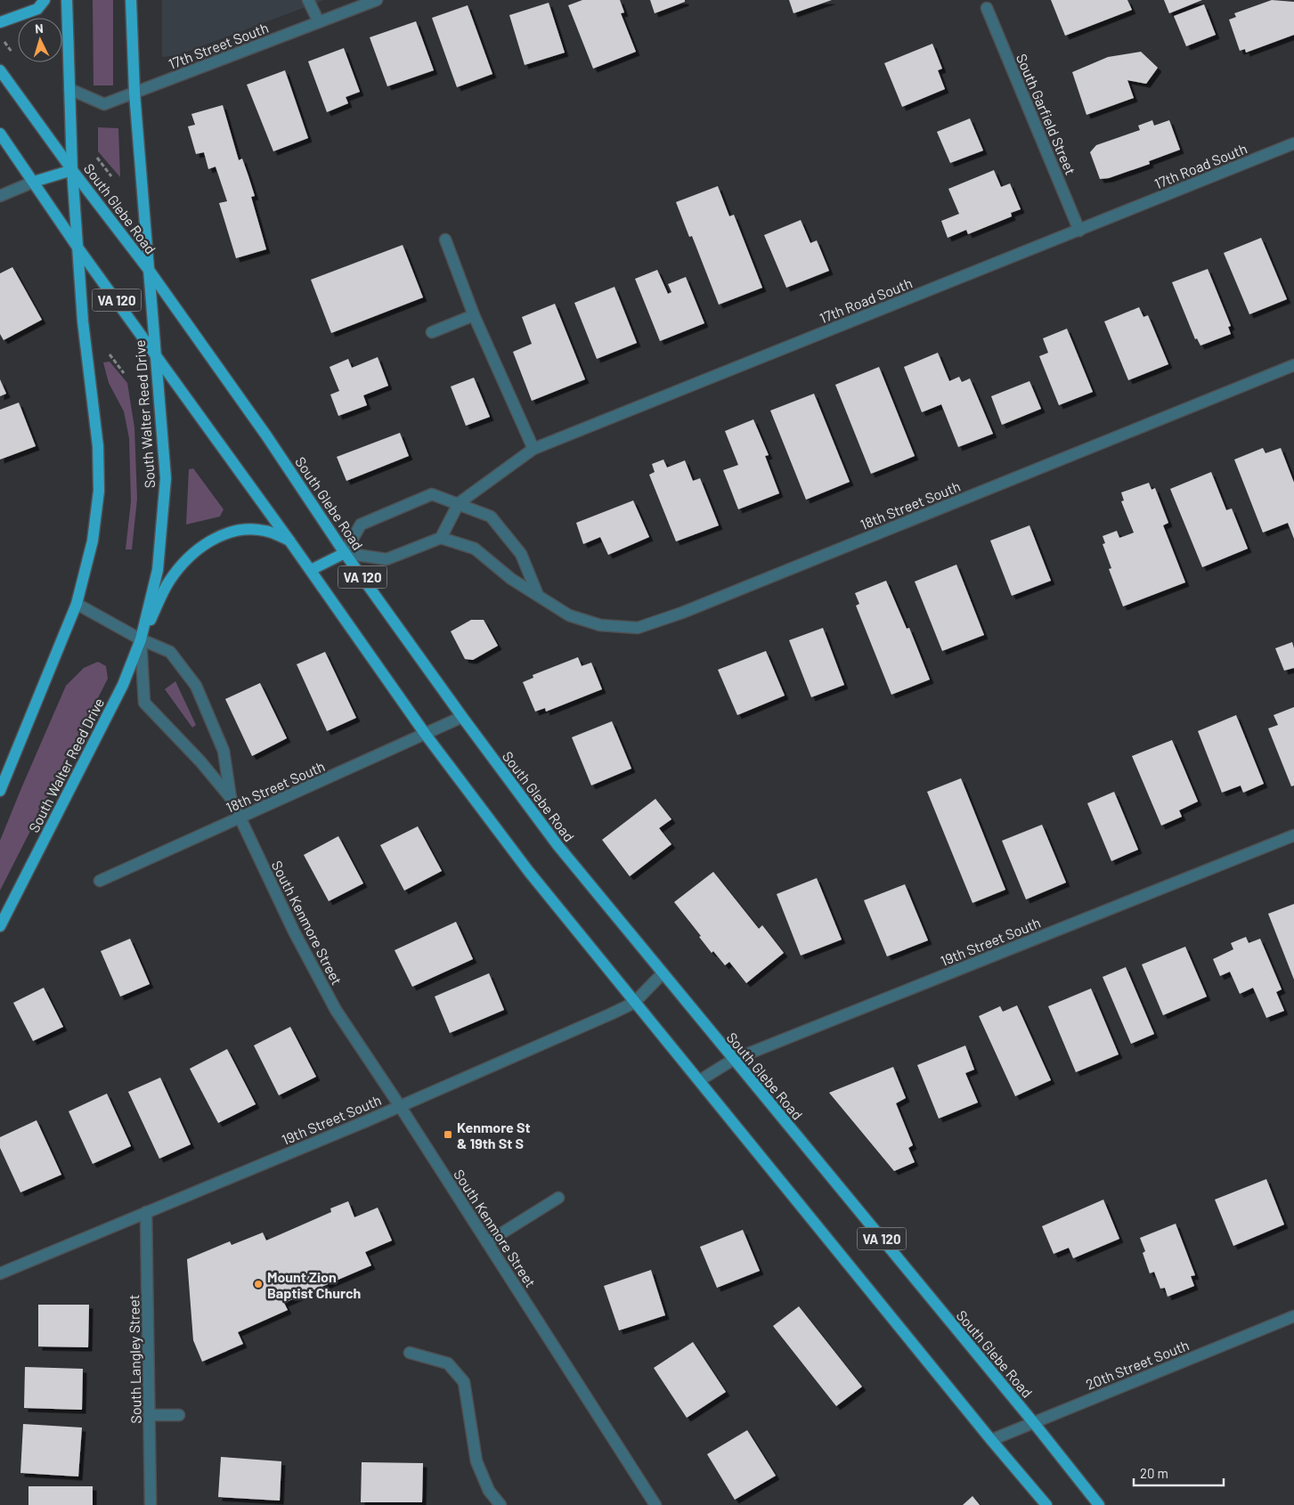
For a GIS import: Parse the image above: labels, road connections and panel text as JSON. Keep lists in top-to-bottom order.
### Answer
{
  "streets": {
    "main road": ["South Glebe Road", "VA 120", "South Walter Reed Drive"],
    "street": [
      "17th Street South",
      "South Garfield Street",
      "17th Road South",
      "18th Street South",
      "South Kenmore Street",
      "19th Street South",
      "South Langley Street",
      "20th Street South"
    ]
  },
  "crossings": [
    ["17th Street South", "South Walter Reed Drive"],
    ["South Garfield Street", "17th Road South"],
    ["17th Road South", "18th Street South"],
    ["South Glebe Road", "South Walter Reed Drive"],
    ["South Glebe Road", "18th Street South"],
    ["South Glebe Road", "19th Street South"],
    ["South Glebe Road", "20th Street South"],
    ["VA 120", "South Walter Reed Drive"],
    ["VA 120", "18th Street South"],
    ["VA 120", "19th Street South"],
    ["VA 120", "20th Street South"],
    ["South Walter Reed Drive", "South Kenmore Street"],
    ["18th Street South", "South Kenmore Street"],
    ["South Kenmore Street", "19th Street South"],
    ["19th Street South", "South Langley Street"]
  ],
  "places": {
    "transit": ["Kenmore St & 19th St S"],
    "other": ["Mount Zion Baptist Church"]
  },
  "scale_bar": "20 m",
  "north": "top"
}
